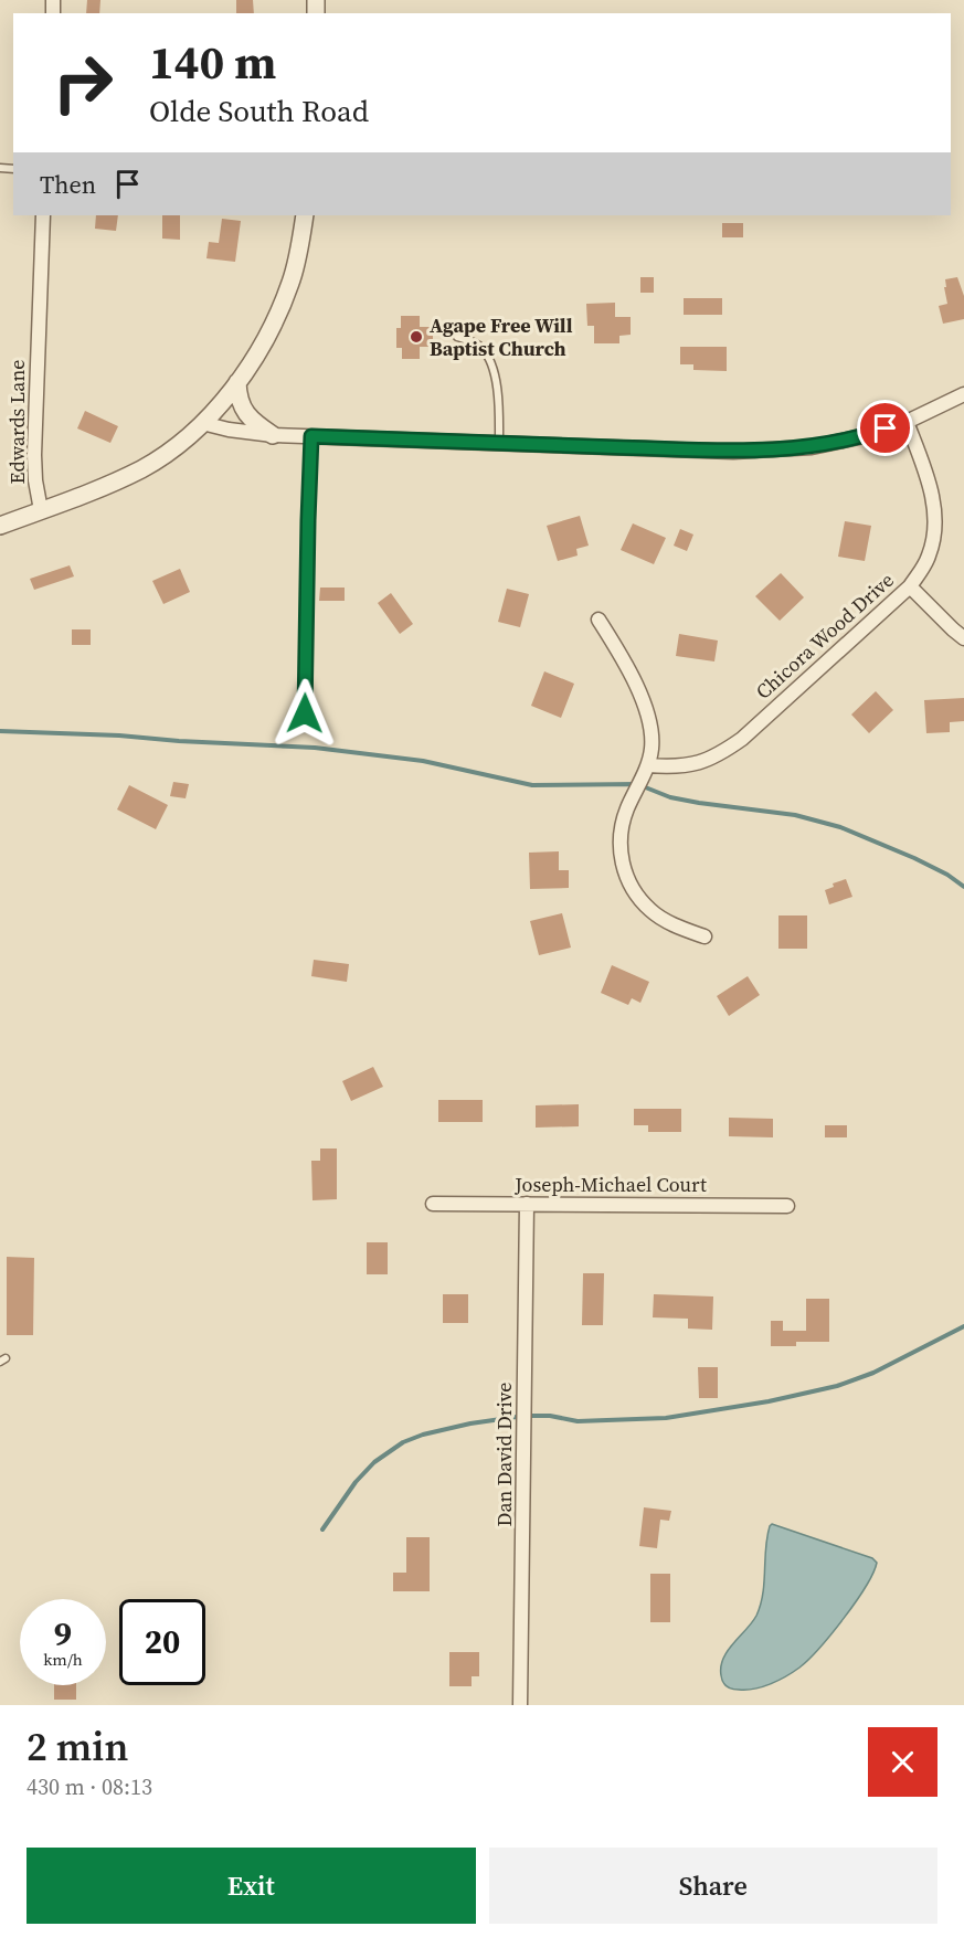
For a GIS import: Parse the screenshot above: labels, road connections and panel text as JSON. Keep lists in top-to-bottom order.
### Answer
{
  "streets": {
    "street": [
      "Edwards Lane",
      "Chicora Wood Drive",
      "Joseph-Michael Court",
      "Dan David Drive"
    ]
  },
  "crossings": [
    ["Joseph-Michael Court", "Dan David Drive"]
  ],
  "places": ["Agape Free Will Baptist Church"],
  "page": {
    "turn": ["140 m", "Olde South Road"],
    "then": "Then",
    "speed": "9 km/h",
    "limit": "20",
    "heading": ["2 min", "430 m · 08:13"],
    "buttons": ["Exit", "Share"]
  }
}
